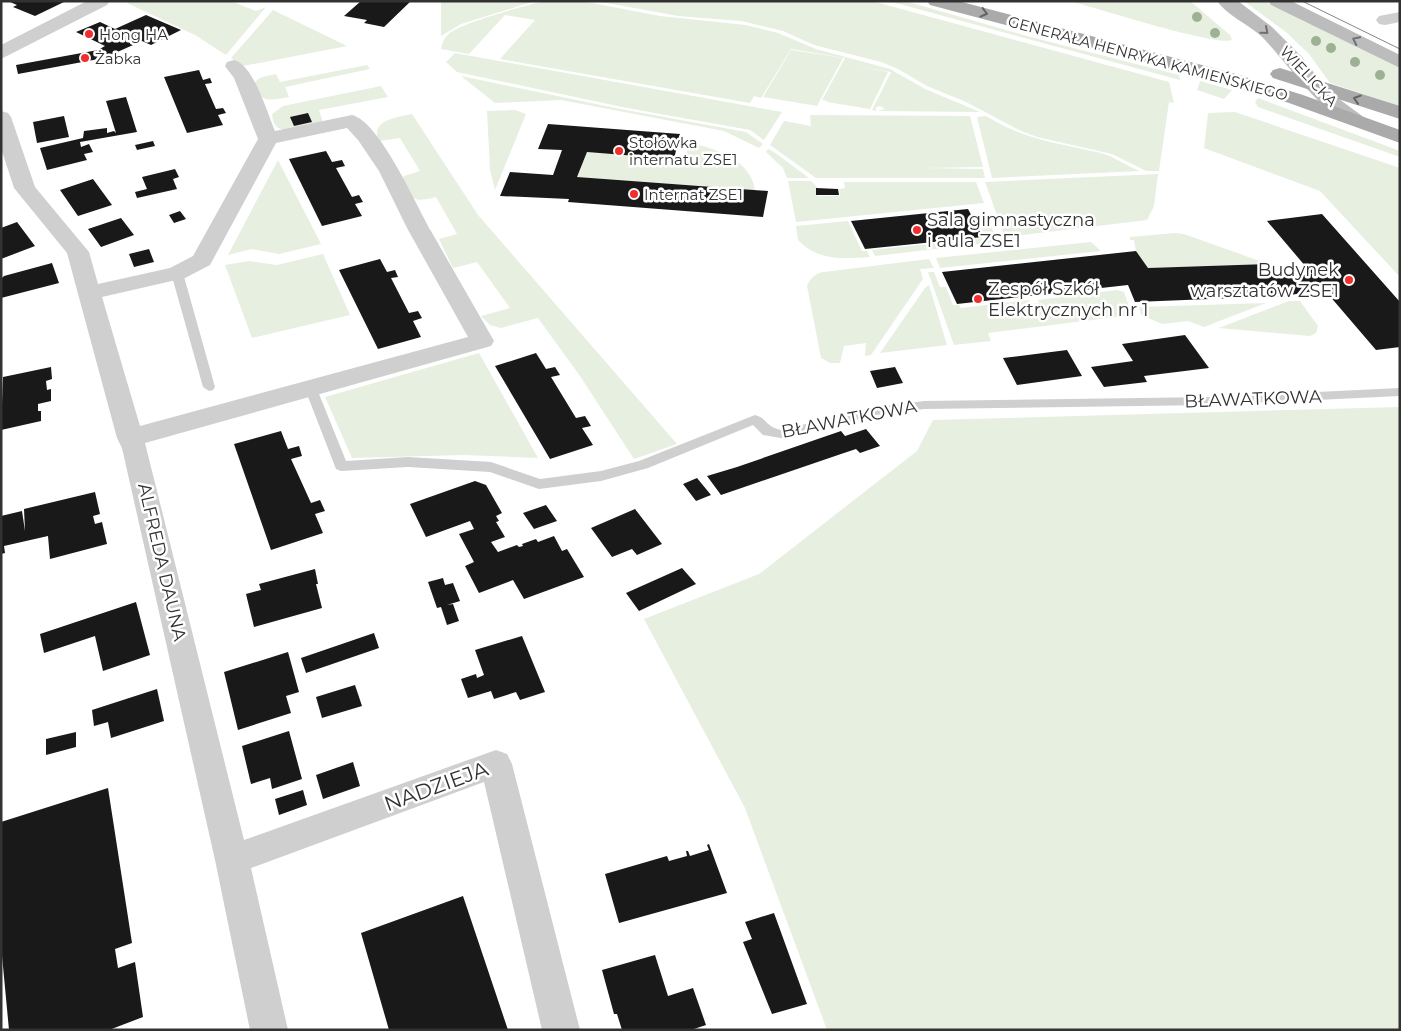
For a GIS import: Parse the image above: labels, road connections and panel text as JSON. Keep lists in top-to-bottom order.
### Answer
{
  "streets": {
    "main road": ["GENERAŁA HENRYKA KAMIEŃSKIEGO", "WIELICKA"],
    "street": ["ALFREDA DAUNA", "NADZIEJA"],
    "lane": ["BŁAWATKOWA"]
  },
  "crossings": [
    ["GENERAŁA HENRYKA KAMIEŃSKIEGO", "WIELICKA"],
    ["ALFREDA DAUNA", "NADZIEJA"]
  ],
  "places": [
    "Hong HA",
    "Żabka",
    "Stołówka internatu ZSE1",
    "Internat ZSE1",
    "Sala gimnastyczna i aula ZSE1",
    "Budynek warsztatów ZSE1",
    "Zespół Szkół Elektrycznych nr 1"
  ]
}
